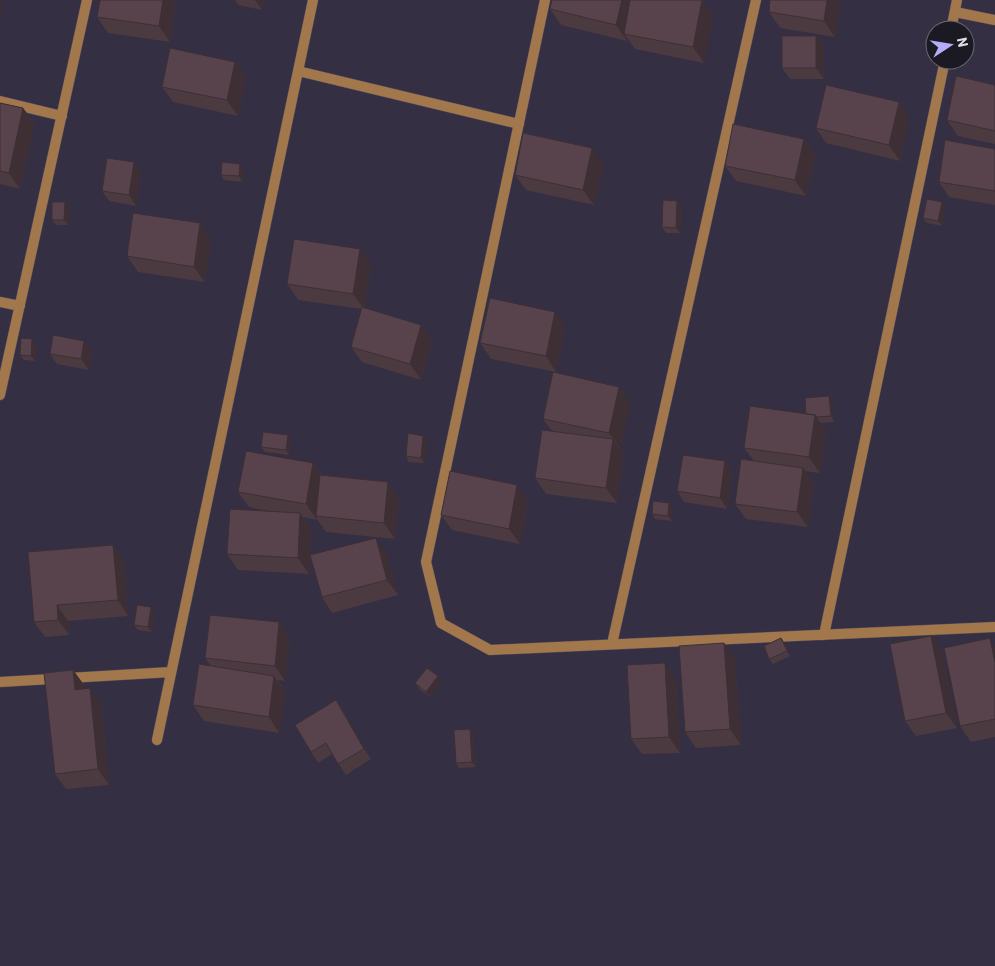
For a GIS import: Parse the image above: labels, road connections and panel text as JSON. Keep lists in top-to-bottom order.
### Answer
{
  "north": "right"
}
